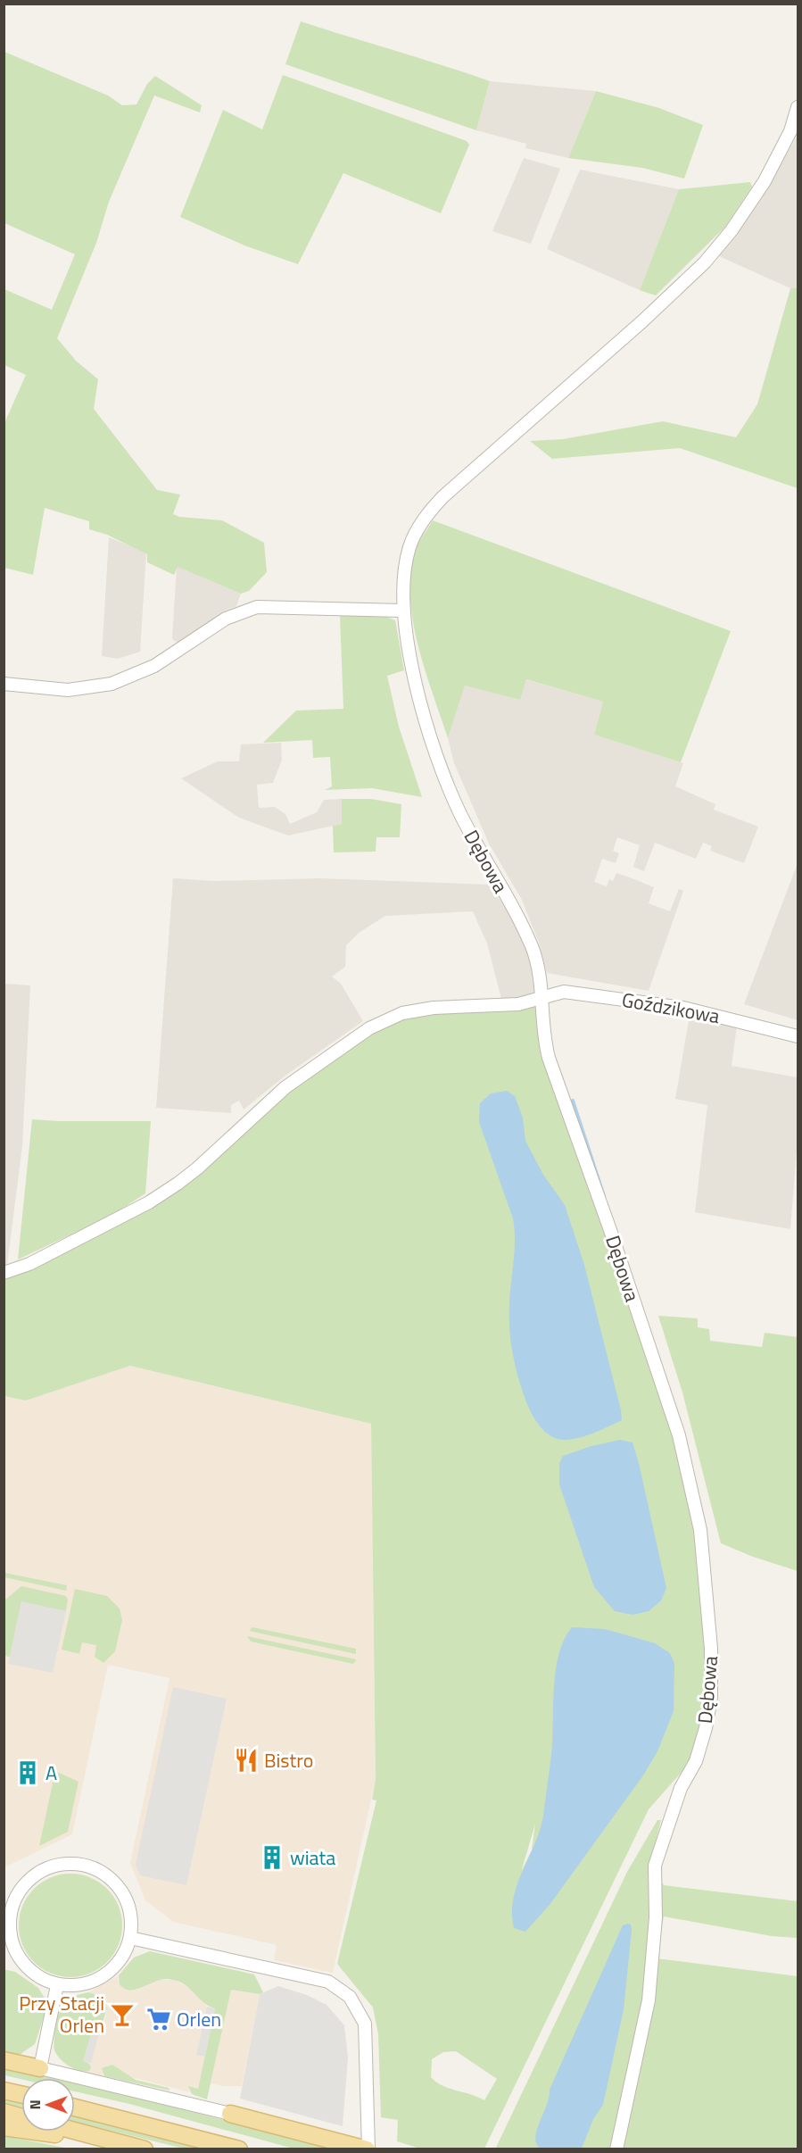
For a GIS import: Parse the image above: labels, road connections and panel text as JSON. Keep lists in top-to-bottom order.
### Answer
{
  "streets": {
    "street": ["Dębowa", "Goździkowa"]
  },
  "crossings": [
    ["Dębowa", "Goździkowa"]
  ],
  "places": {
    "restaurant": ["Bistro"],
    "building": ["A", "wiata"],
    "bar": ["Przy Stacji Orlen"],
    "supermarket": ["Orlen"]
  },
  "north": "left"
}
